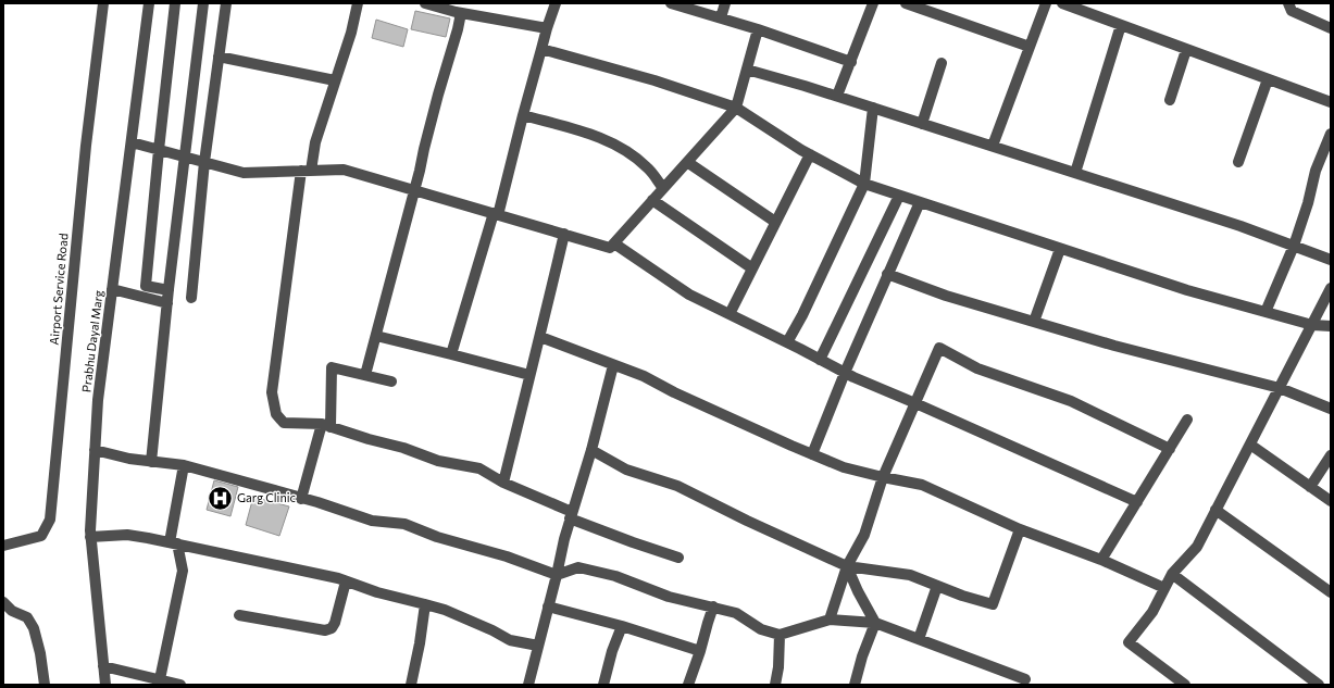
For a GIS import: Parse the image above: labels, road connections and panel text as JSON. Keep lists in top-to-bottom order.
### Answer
{
  "streets": {
    "street": ["Airport Service Road", "Prabhu Dayal Marg"]
  },
  "places": {
    "hospital": ["Garg Clinic"]
  }
}
